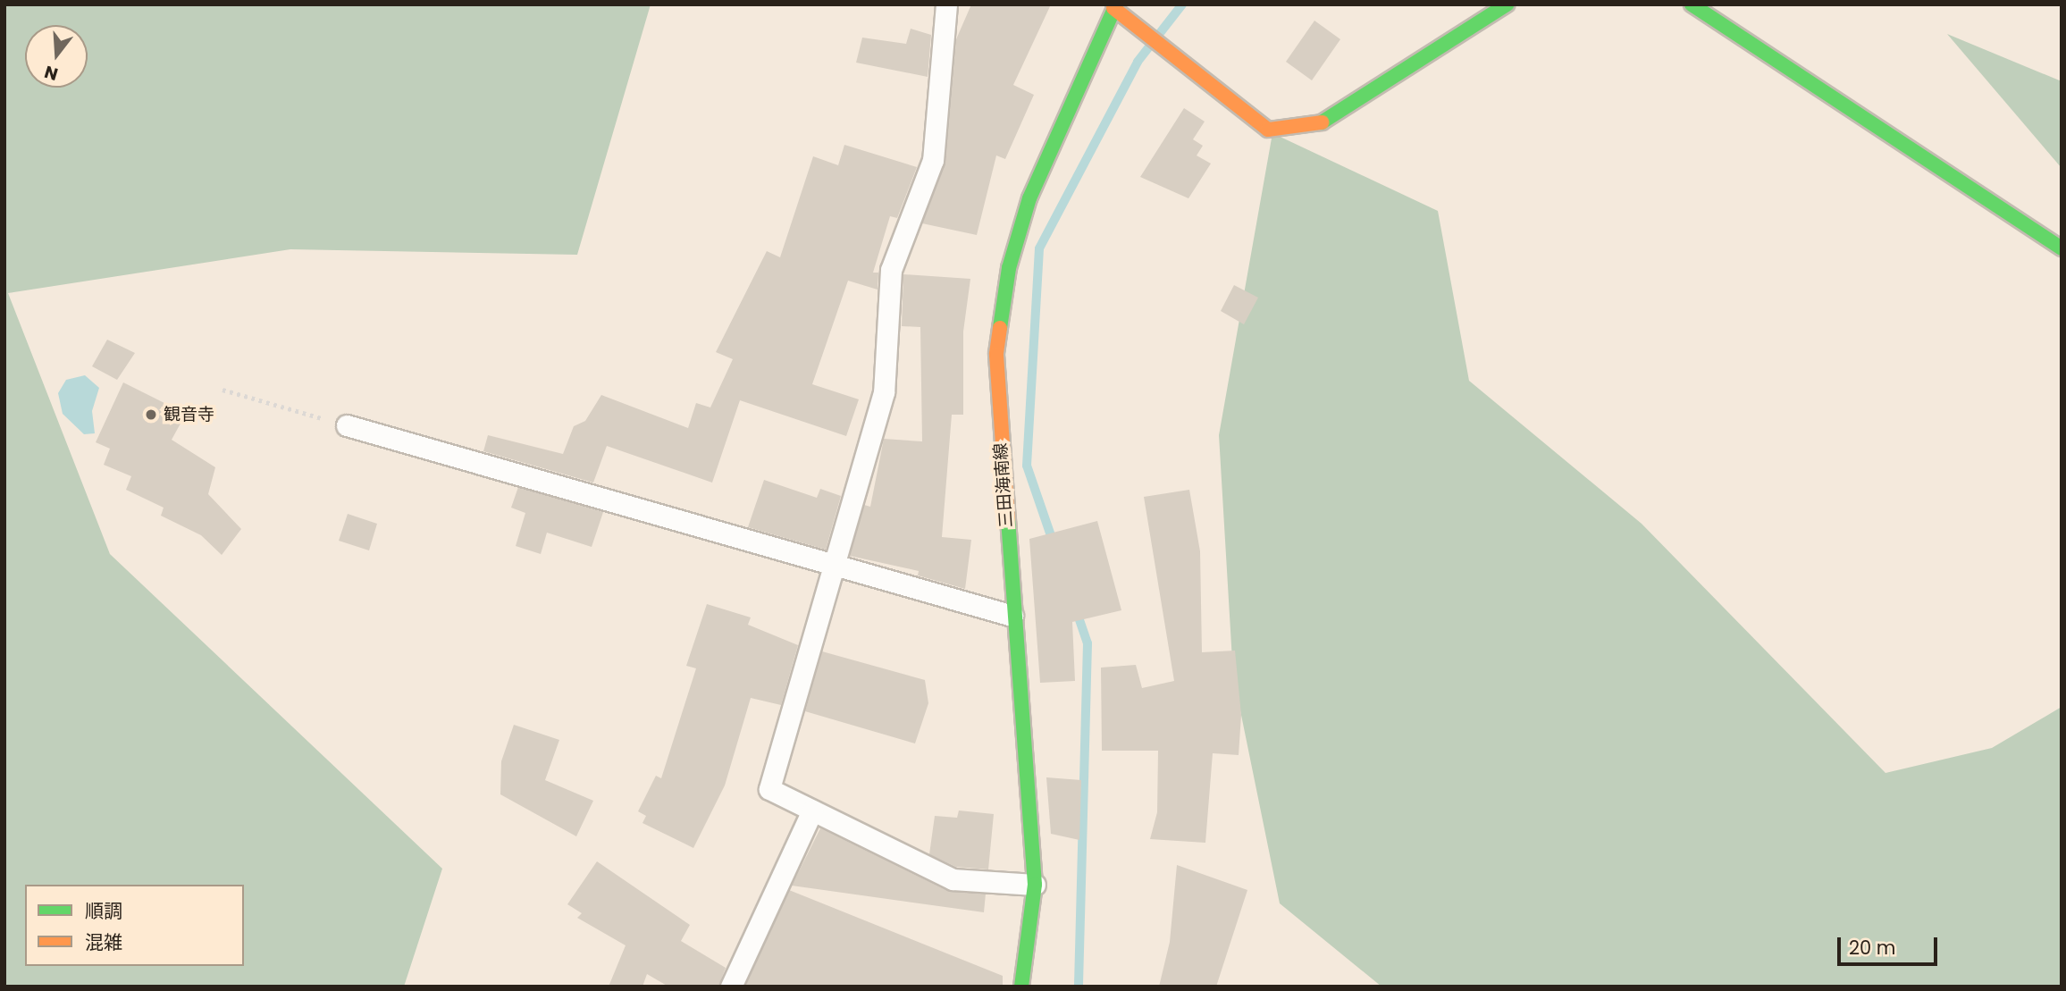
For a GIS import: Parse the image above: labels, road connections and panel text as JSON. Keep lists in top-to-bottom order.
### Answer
{
  "streets": {
    "main road": ["三田海南線"]
  },
  "places": ["観音寺"],
  "legend": ["順調", "混雑"],
  "scale_bar": "20 m",
  "north": "bottom"
}
